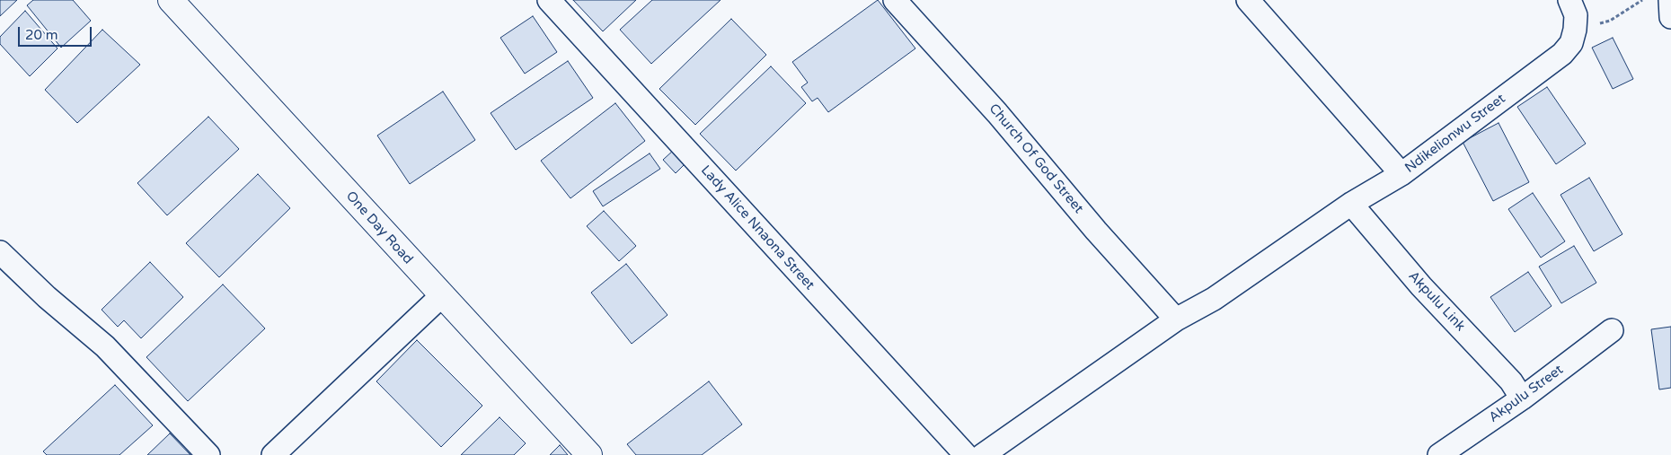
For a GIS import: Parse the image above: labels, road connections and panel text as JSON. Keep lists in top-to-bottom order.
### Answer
{
  "streets": {
    "main road": ["One Day Road"],
    "street": [
      "Ndikelionwu Street",
      "Church Of God Street",
      "Lady Alice Nnaona Street",
      "Akpulu Link",
      "Akpulu Street"
    ]
  },
  "crossings": [
    ["Akpulu Link", "Akpulu Street"]
  ],
  "scale_bar": "20 m"
}
